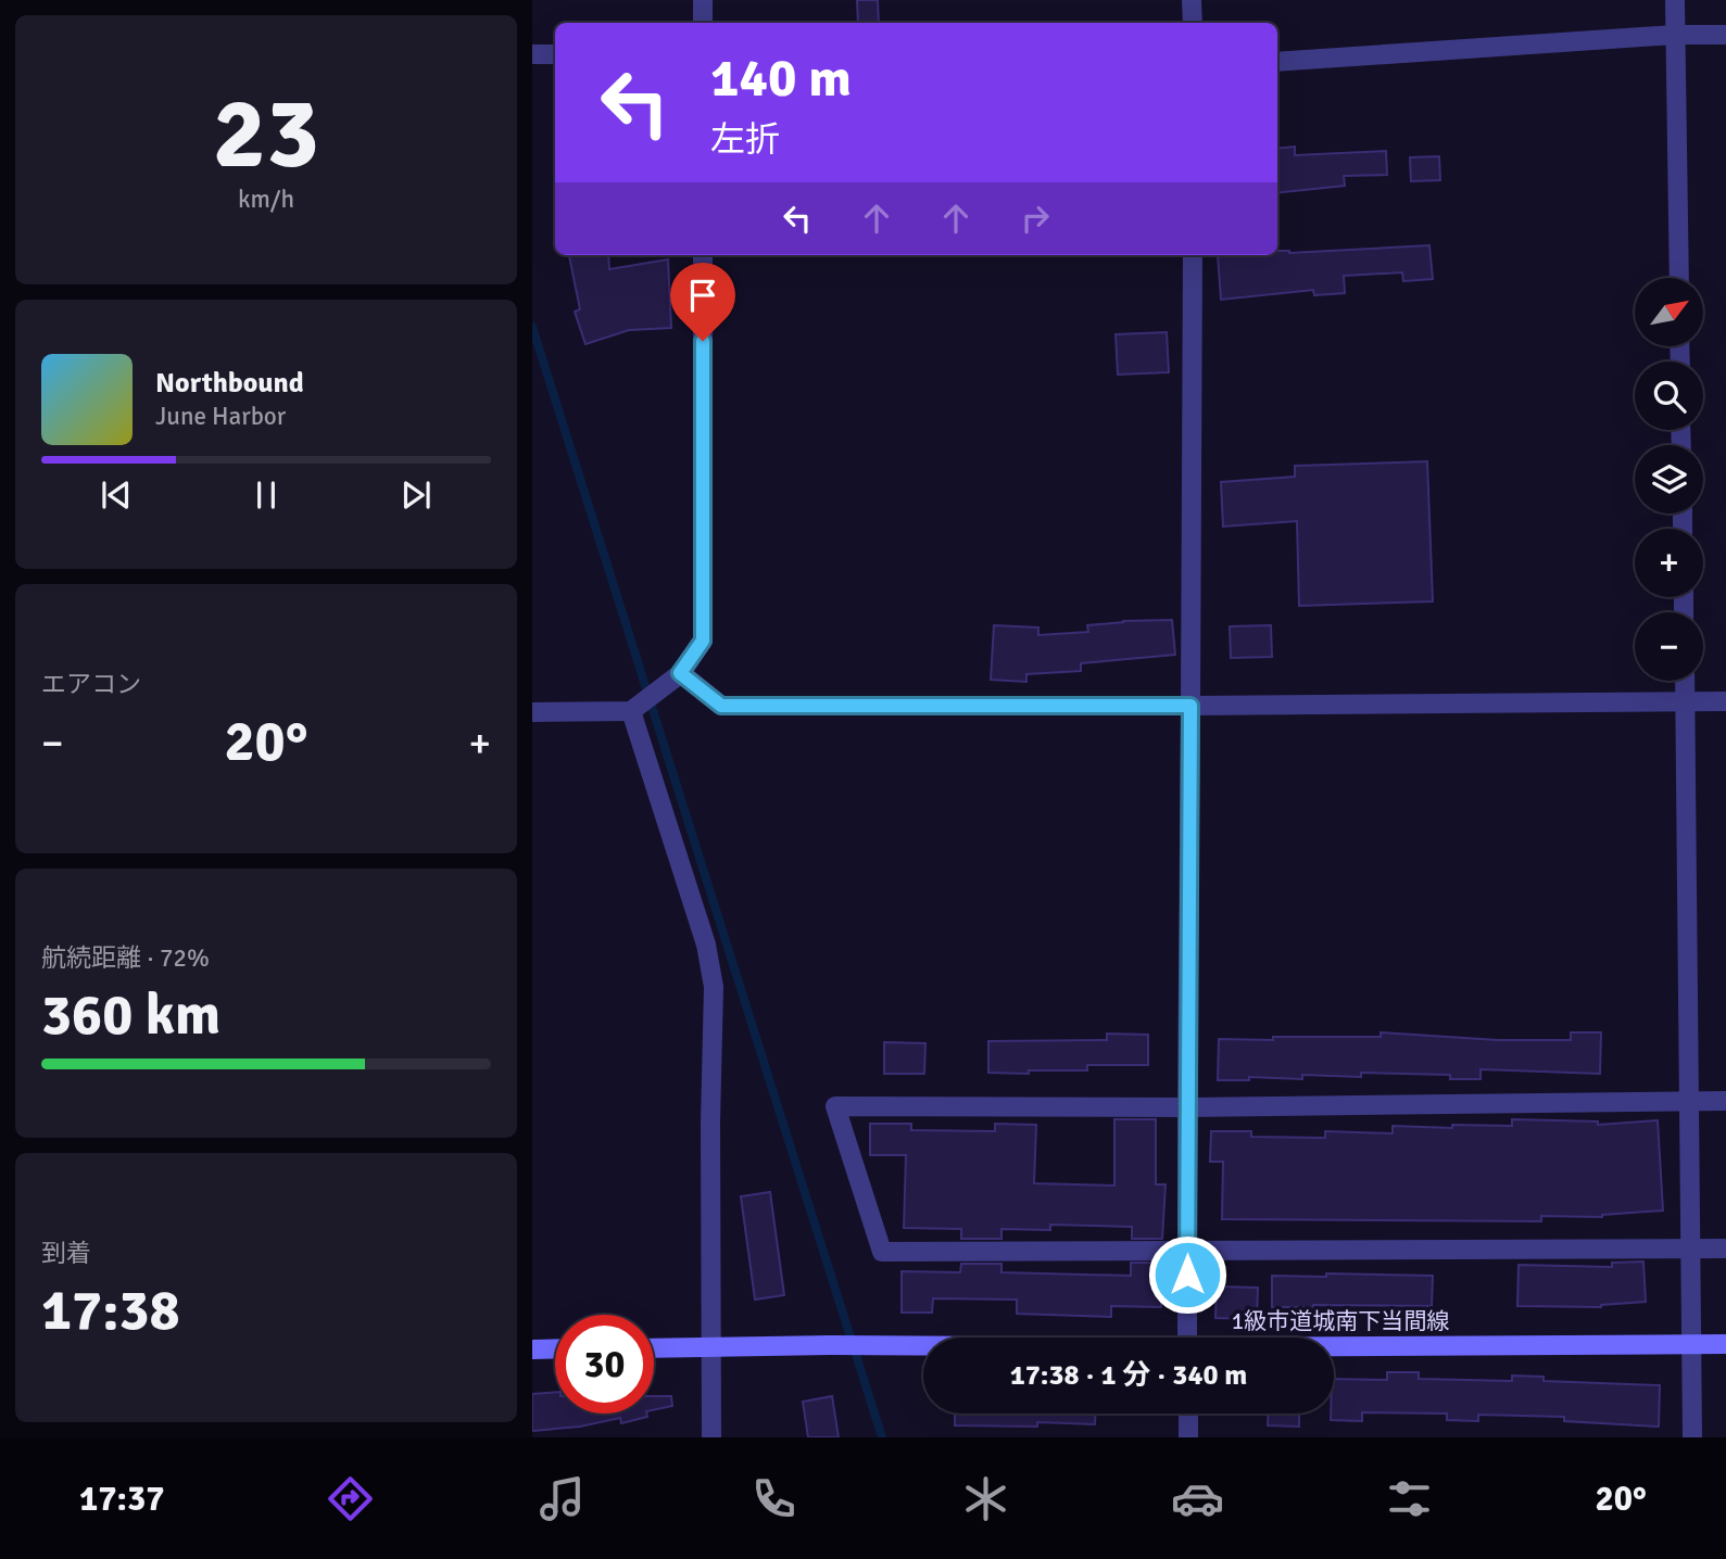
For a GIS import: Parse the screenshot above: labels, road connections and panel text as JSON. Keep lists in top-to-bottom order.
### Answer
{
  "streets": {
    "street": ["1級市道城南下当間線"]
  },
  "north": "top right",
  "page": {
    "tile": [
      ["23", "km/h"],
      "エアコン",
      ["航続距離 · 72%", "360 km"],
      ["到着", "17:38"]
    ],
    "turn": ["140 m", "左折"],
    "map_buttons": ["+", "−"],
    "song": ["Northbound", "June Harbor"],
    "heat": ["−", "20°", "+"],
    "limit": "30",
    "trip": "17:38 · 1 分 · 340 m",
    "tabs": ["17:37", "20°"]
  }
}
